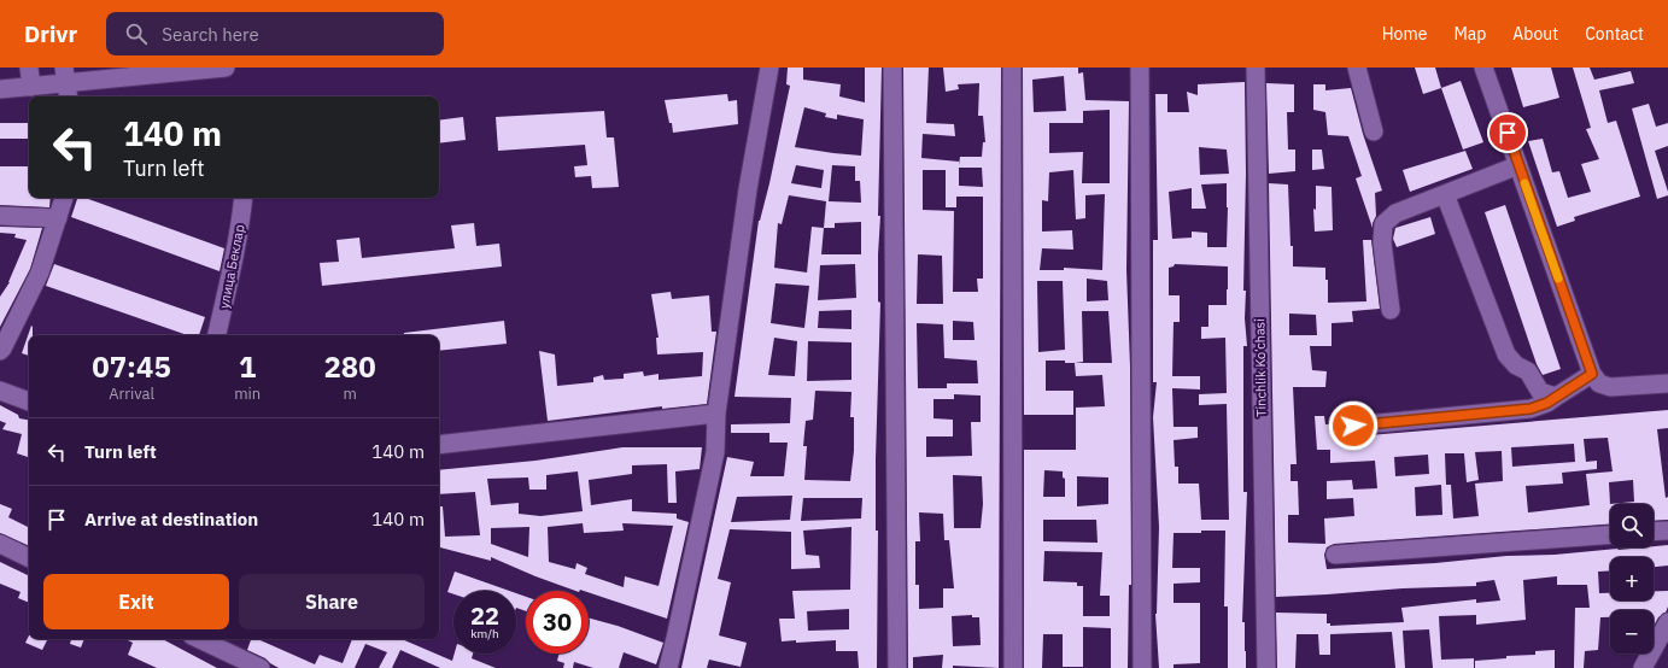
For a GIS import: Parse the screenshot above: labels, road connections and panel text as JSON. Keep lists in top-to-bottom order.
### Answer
{
  "streets": {
    "street": ["улица Беклар", "Tinchlik Ko’chasi"]
  },
  "page": {
    "header": "Drivr",
    "search": "Search here",
    "nav": [
      "Home",
      "Map",
      "About",
      "Contact"
    ],
    "turn": ["140 m", "Turn left"],
    "eta": [
      "07:45",
      "Arrival",
      "1",
      "min",
      "280",
      "m"
    ],
    "list": [
      {
        "name": "Turn left",
        "value": "140 m"
      },
      {
        "name": "Arrive at destination",
        "value": "140 m"
      }
    ],
    "map_buttons": ["+", "−"],
    "buttons": ["Exit", "Share"],
    "speed": "22 km/h",
    "limit": "30"
  }
}
